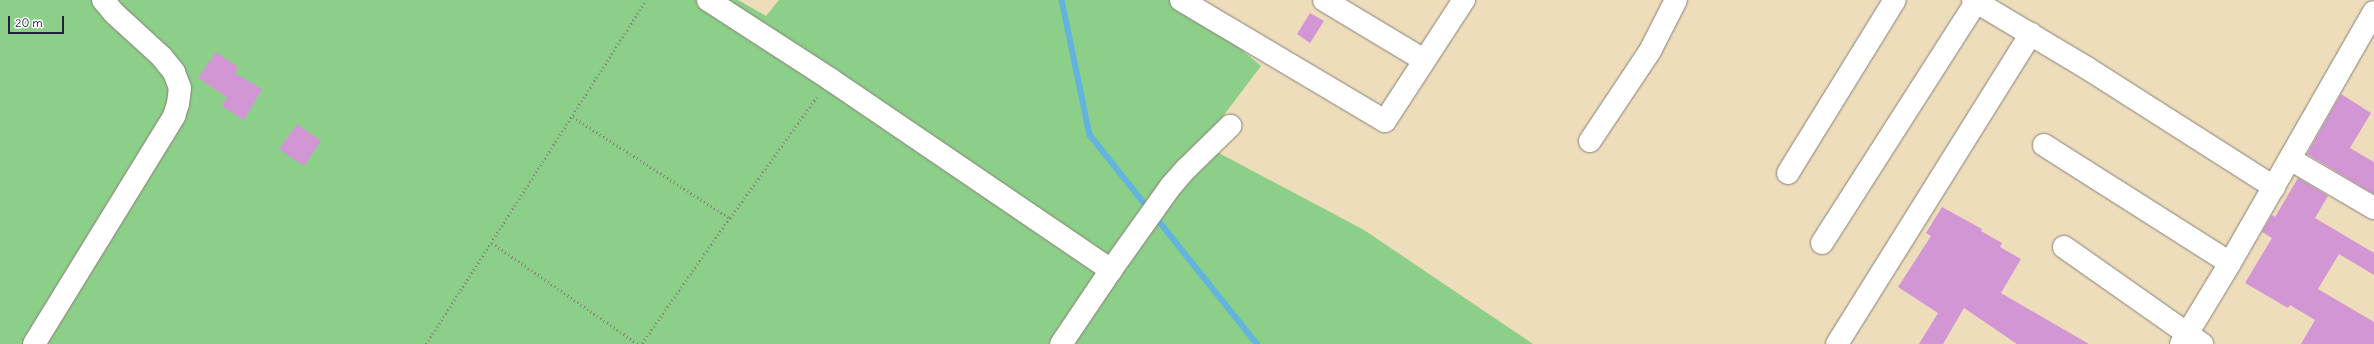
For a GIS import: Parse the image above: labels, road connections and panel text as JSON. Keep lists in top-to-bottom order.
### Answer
{
  "scale_bar": "20 m"
}
